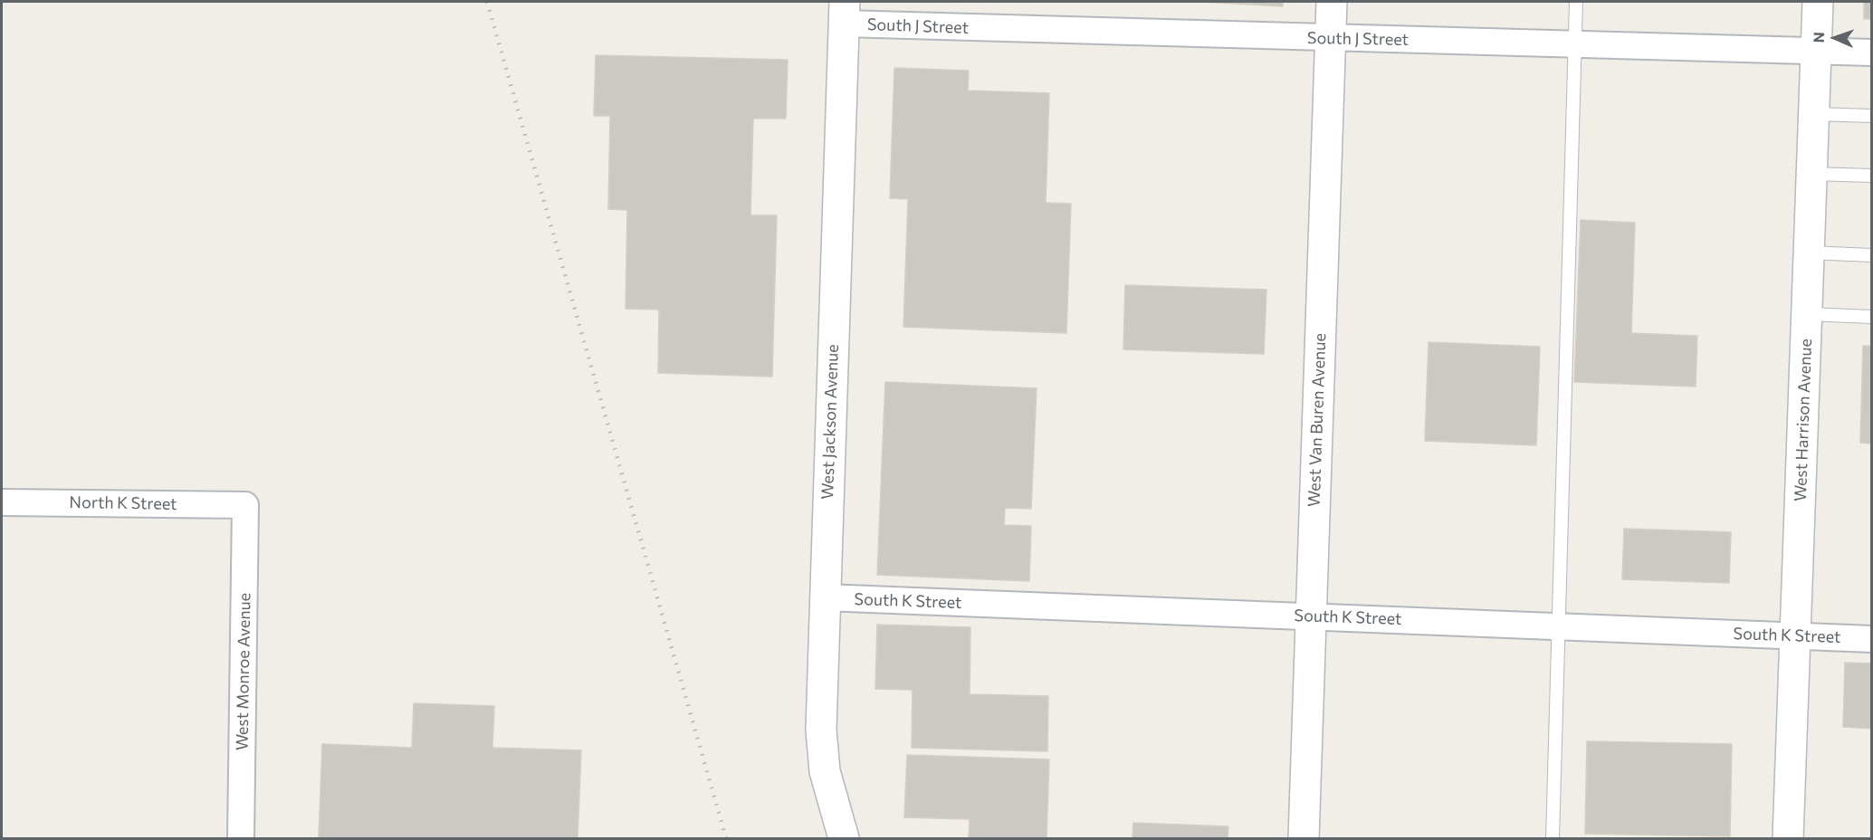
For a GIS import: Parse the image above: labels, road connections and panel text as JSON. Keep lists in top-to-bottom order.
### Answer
{
  "streets": {
    "street": [
      "South J Street",
      "West Van Buren Avenue",
      "West Harrison Avenue",
      "West Jackson Avenue",
      "North K Street",
      "South K Street",
      "West Monroe Avenue"
    ]
  },
  "crossings": [
    ["South J Street", "West Van Buren Avenue"],
    ["South J Street", "West Harrison Avenue"],
    ["South J Street", "West Jackson Avenue"],
    ["West Van Buren Avenue", "South K Street"],
    ["West Harrison Avenue", "South K Street"],
    ["West Jackson Avenue", "South K Street"],
    ["North K Street", "West Monroe Avenue"]
  ],
  "north": "left"
}
